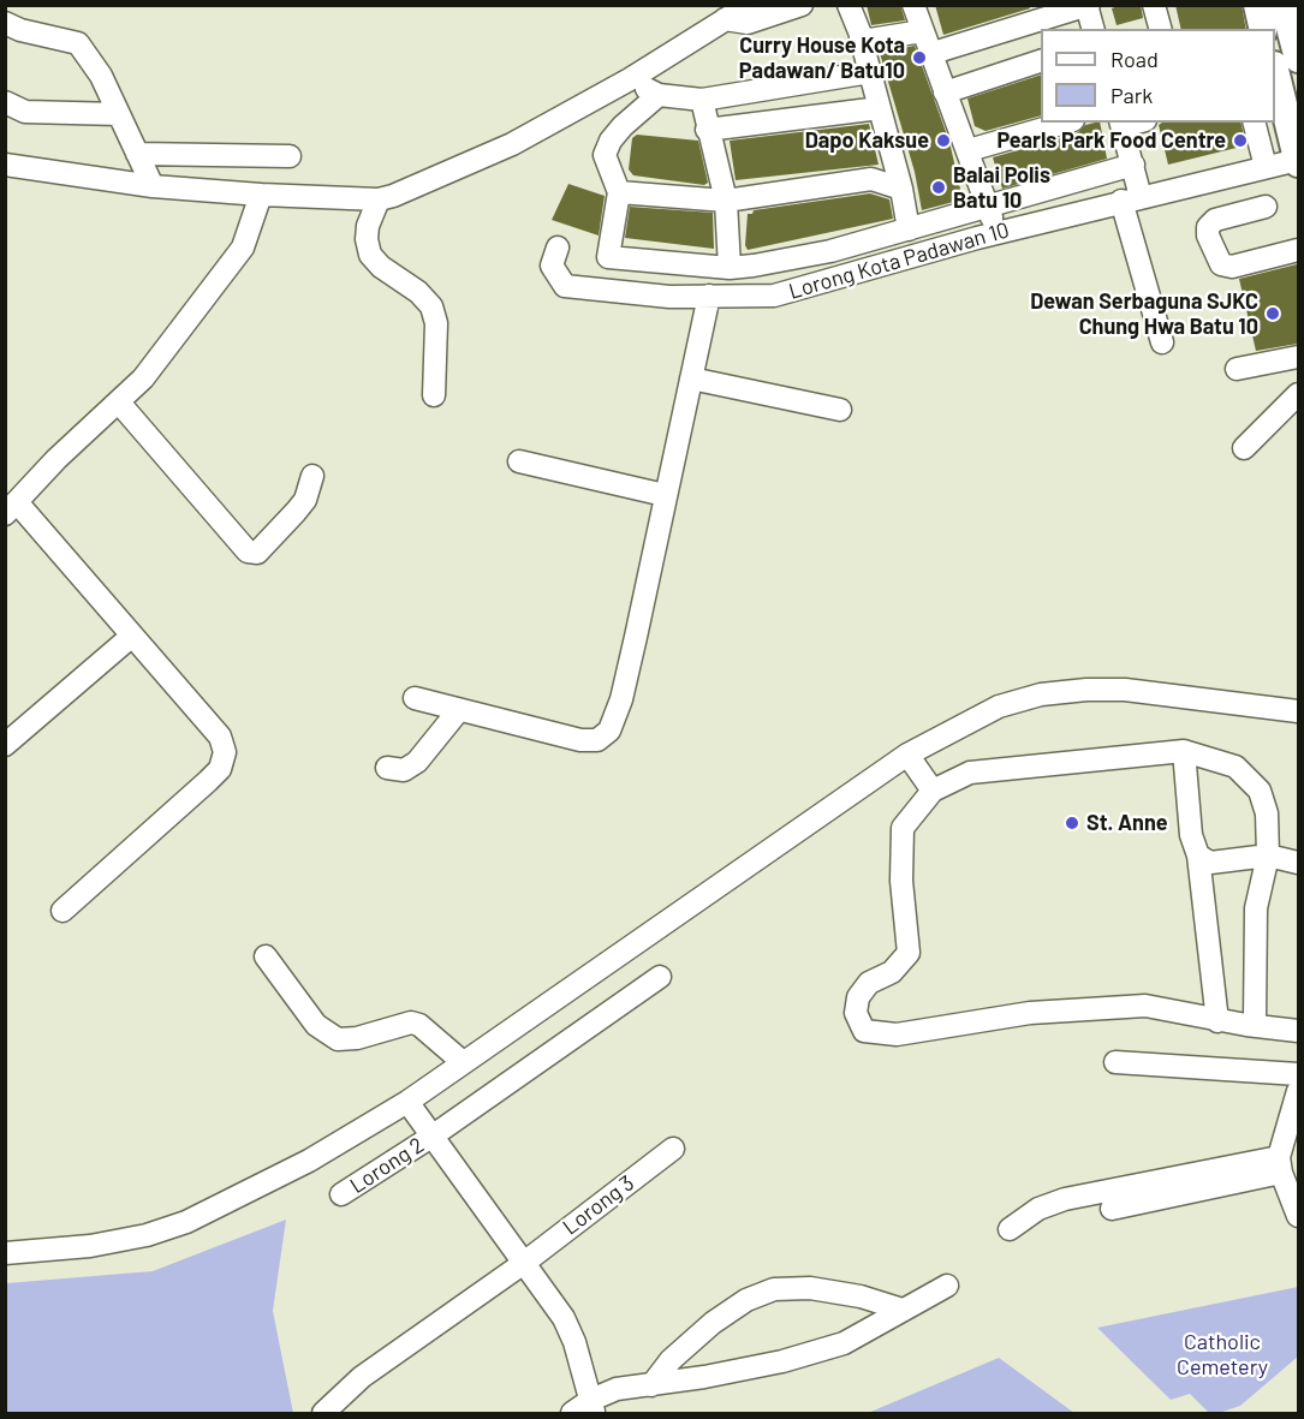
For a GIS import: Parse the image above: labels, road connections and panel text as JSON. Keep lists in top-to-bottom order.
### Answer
{
  "streets": {
    "street": ["Lorong Kota Padawan 10", "Lorong 2", "Lorong 3"]
  },
  "parks": ["Catholic Cemetery"],
  "places": [
    "Curry House Kota Padawan/ Batu10",
    "Dapo Kaksue",
    "Pearls Park Food Centre",
    "Balai Polis Batu 10",
    "Dewan Serbaguna SJKC Chung Hwa Batu 10",
    "St. Anne"
  ],
  "legend": ["Road", "Park"]
}
